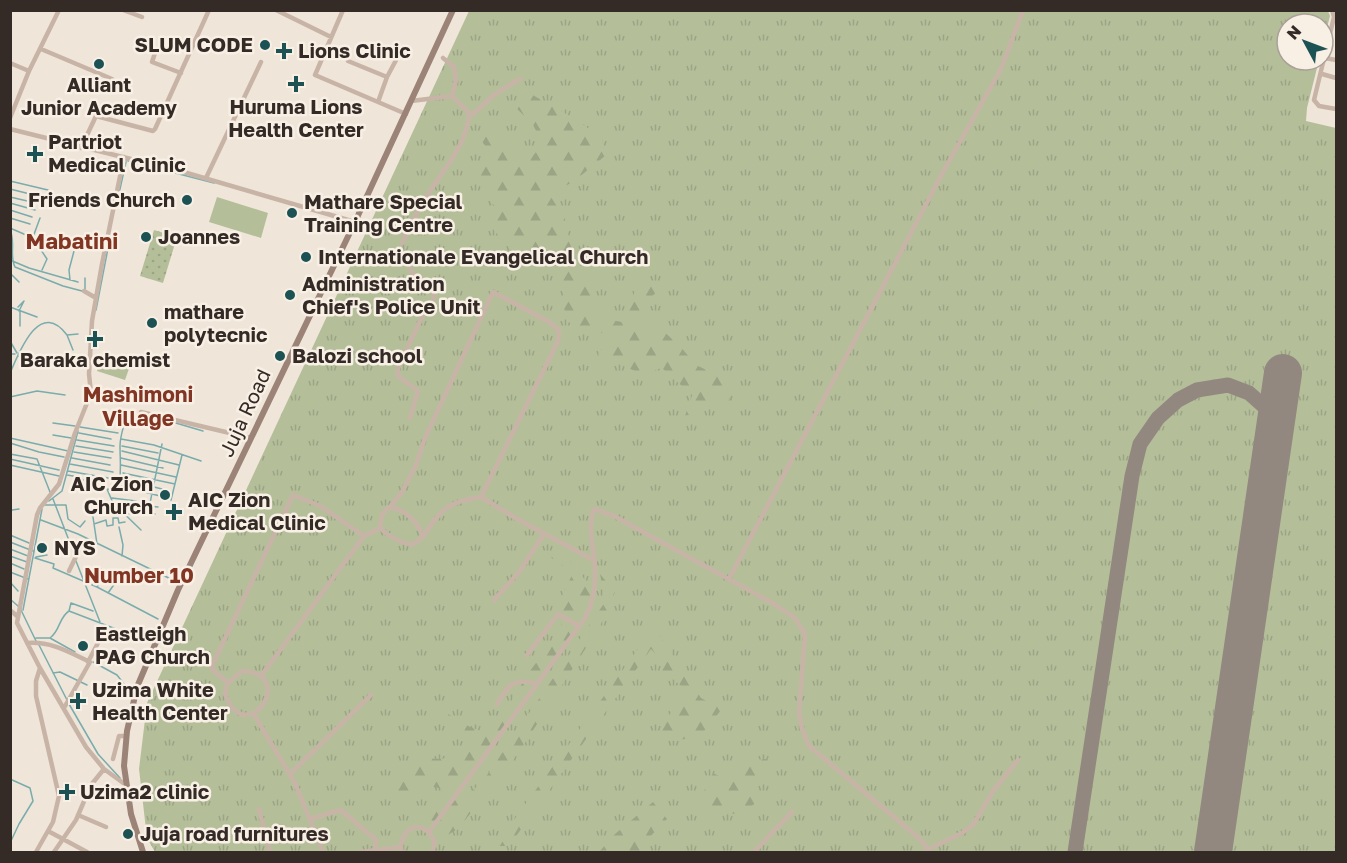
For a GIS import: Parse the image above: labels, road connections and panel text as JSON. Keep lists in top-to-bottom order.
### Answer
{
  "streets": {
    "main road": ["Juja Road"]
  },
  "districts": ["Mabatini", "Mashimoni Village", "Number 10"],
  "places": {
    "other": [
      "SLUM CODE",
      "Alliant Junior Academy",
      "Friends Church",
      "Mathare Special Training Centre",
      "Joannes",
      "Internationale Evangelical Church",
      "Administration Chief's Police Unit",
      "mathare polytecnic",
      "Balozi school",
      "AIC Zion Church",
      "NYS",
      "Eastleigh PAG Church",
      "Juja road furnitures"
    ],
    "health": [
      "Lions Clinic",
      "Huruma Lions Health Center",
      "Partriot Medical Clinic",
      "Baraka chemist",
      "AIC Zion Medical Clinic",
      "Uzima White Health Center",
      "Uzima2 clinic"
    ]
  },
  "north": "top left"
}
